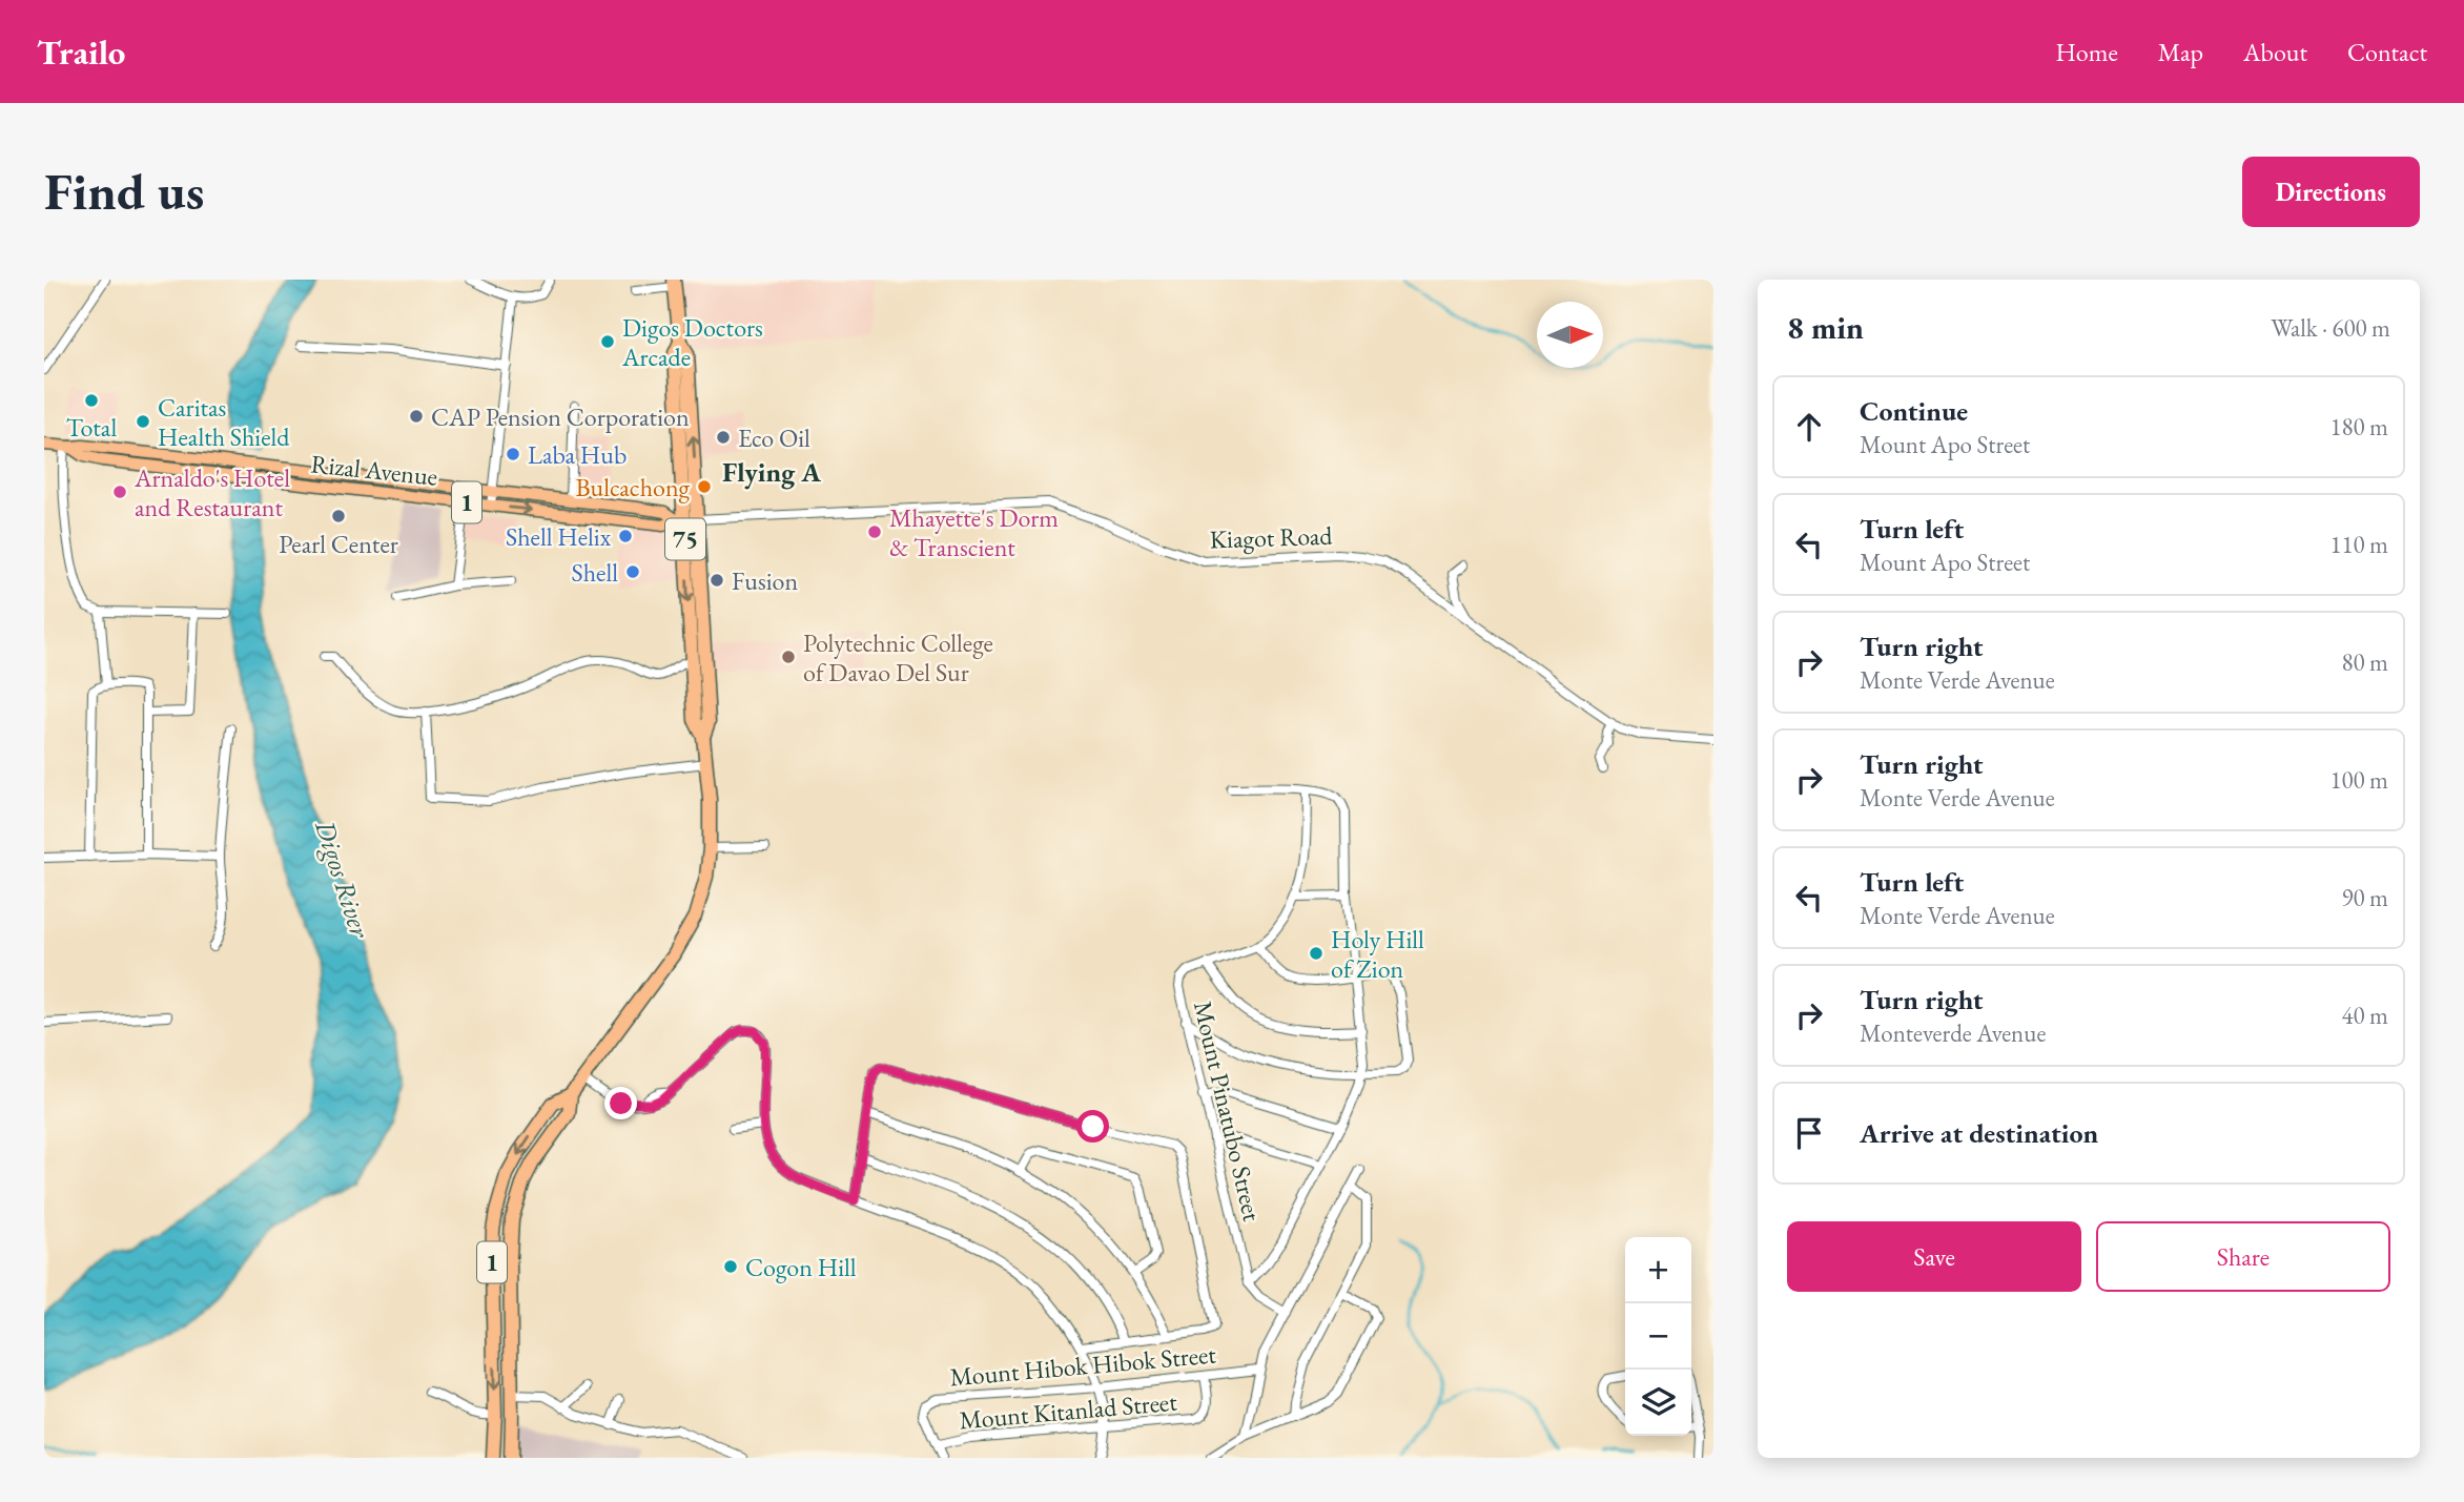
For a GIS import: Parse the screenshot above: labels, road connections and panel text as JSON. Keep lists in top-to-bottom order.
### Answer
{
  "streets": {
    "highway": ["1", "75"],
    "main road": ["Rizal Avenue"],
    "street": [
      "Kiagot Road",
      "Mount Pinatubo Street",
      "Mount Hibok Hibok Street",
      "Mount Kitanlad Street"
    ]
  },
  "crossings": [
    ["Rizal Avenue", "1"],
    ["Rizal Avenue", "Kiagot Road"],
    ["Rizal Avenue", "75"],
    ["1", "Kiagot Road"],
    ["1", "75"],
    ["Kiagot Road", "75"],
    ["Mount Hibok Hibok Street", "Mount Kitanlad Street"]
  ],
  "districts": ["Flying A"],
  "water": ["Digos River"],
  "places": [
    "Digos Doctors Arcade",
    "Total",
    "CAP Pension Corporation",
    "Caritas Health Shield",
    "Eco Oil",
    "Laba Hub",
    "Bulcachong",
    "Arnaldo's Hotel and Restaurant",
    "Pearl Center",
    "Mhayette's Dorm & Transcient",
    "Shell Helix",
    "Shell",
    "Fusion",
    "Polytechnic College of Davao Del Sur",
    "Holy Hill of Zion",
    "Cogon Hill"
  ],
  "north": "right",
  "page": {
    "header": "Trailo",
    "nav": [
      "Home",
      "Map",
      "About",
      "Contact"
    ],
    "buttons": [
      "Directions",
      ["Save", "Share"]
    ],
    "title": "Find us",
    "heading": ["8 min", "Walk · 600 m"],
    "list": [
      ["Continue", "Mount Apo Street", "180 m"],
      ["Turn left", "Mount Apo Street", "110 m"],
      ["Turn right", "Monte Verde Avenue", "80 m"],
      ["Turn right", "Monte Verde Avenue", "100 m"],
      ["Turn left", "Monte Verde Avenue", "90 m"],
      ["Turn right", "Monteverde Avenue", "40 m"],
      "Arrive at destination"
    ],
    "map_buttons": ["+", "−"]
  }
}
